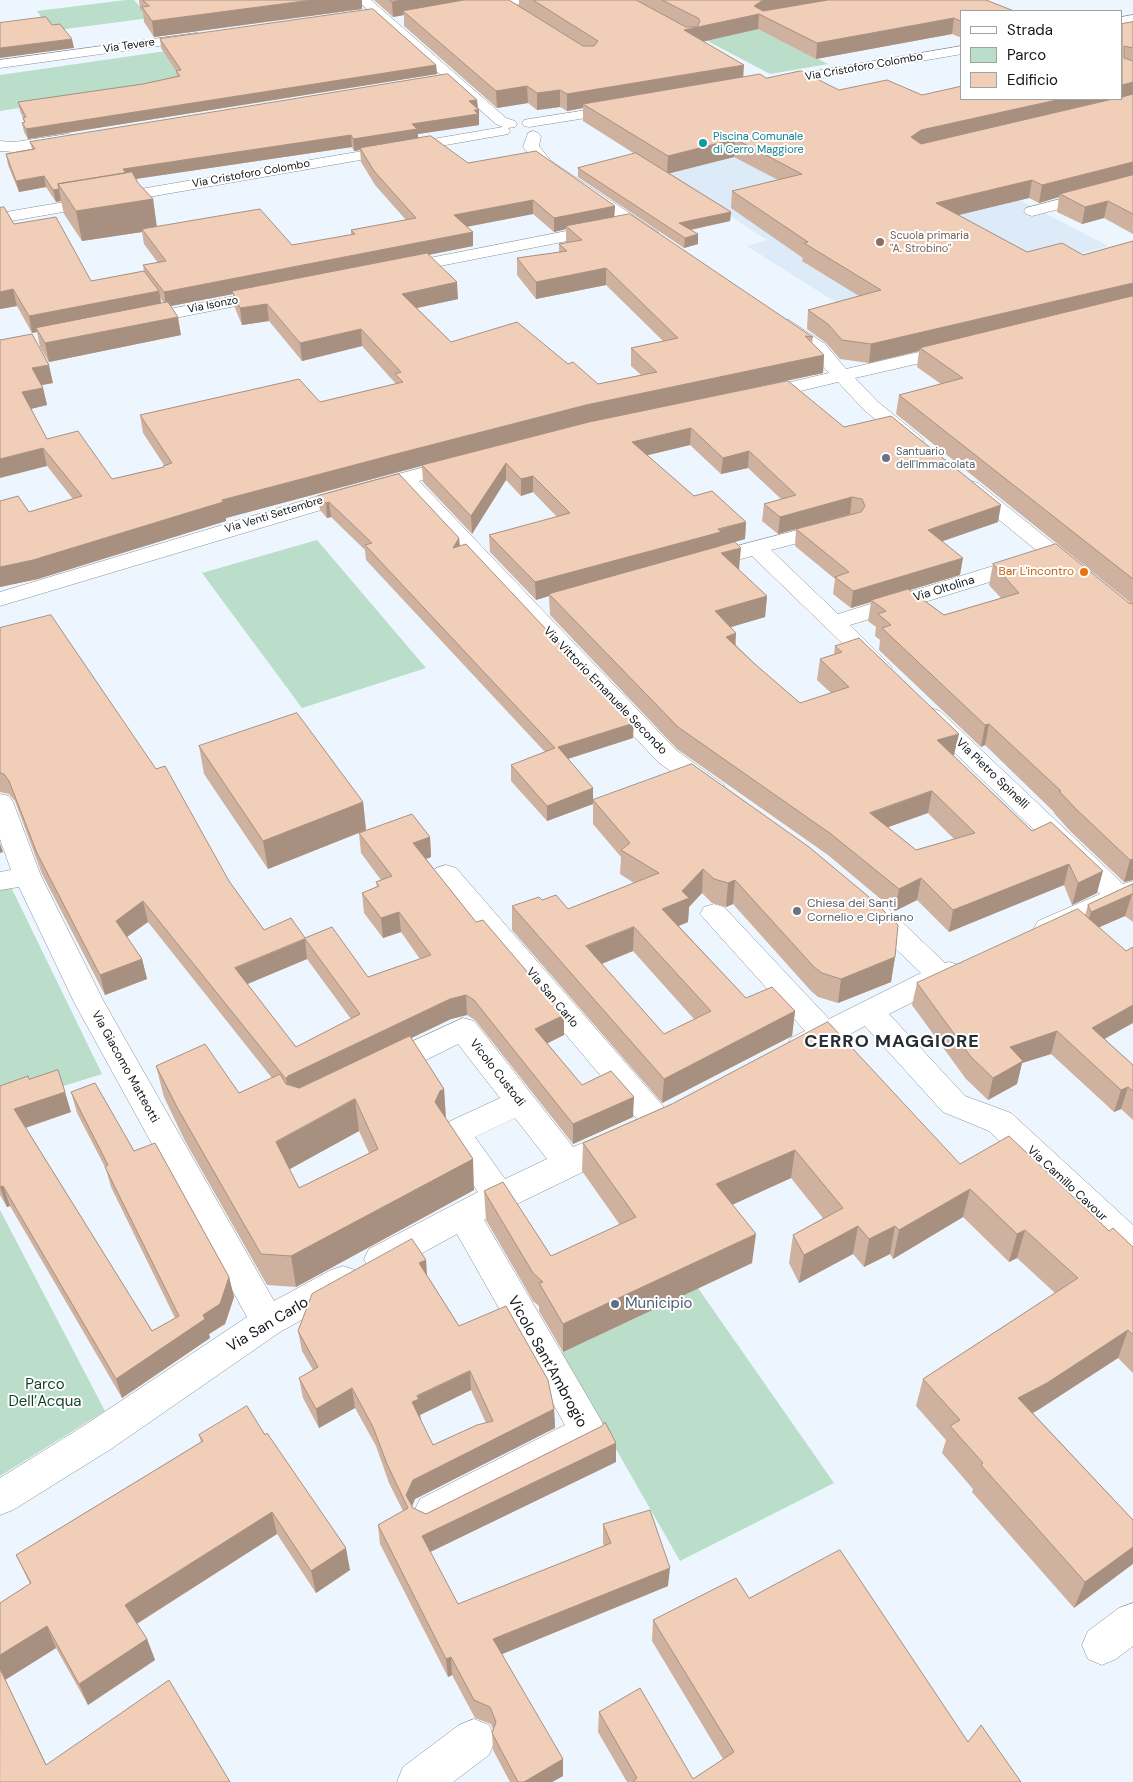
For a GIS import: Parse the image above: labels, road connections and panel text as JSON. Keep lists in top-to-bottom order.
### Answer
{
  "streets": {
    "street": [
      "Via Tevere",
      "Via Cristoforo Colombo",
      "Via Isonzo",
      "Via Venti Settembre",
      "Via Oltolina",
      "Via Vittorio Emanuele Secondo",
      "Via Pietro Spinelli",
      "Via San Carlo",
      "Via Giacomo Matteotti",
      "Vicolo Custodi",
      "Via Camillo Cavour",
      "Vicolo Sant'Ambrogio"
    ]
  },
  "crossings": [
    ["Via Venti Settembre", "Via Vittorio Emanuele Secondo"],
    ["Via Oltolina", "Via Pietro Spinelli"],
    ["Via San Carlo", "Via Giacomo Matteotti"],
    ["Via San Carlo", "Vicolo Custodi"],
    ["Via San Carlo", "Vicolo Sant'Ambrogio"]
  ],
  "districts": ["CERRO MAGGIORE"],
  "parks": ["Parco Dell’Acqua"],
  "places": [
    "Piscina Comunale di Cerro Maggiore",
    "Scuola primaria \"A. Strobino\"",
    "Santuario dell'Immacolata",
    "Bar L'incontro",
    "Chiesa dei Santi Cornelio e Cipriano",
    "Municipio"
  ],
  "legend": ["Strada", "Parco", "Edificio"]
}
